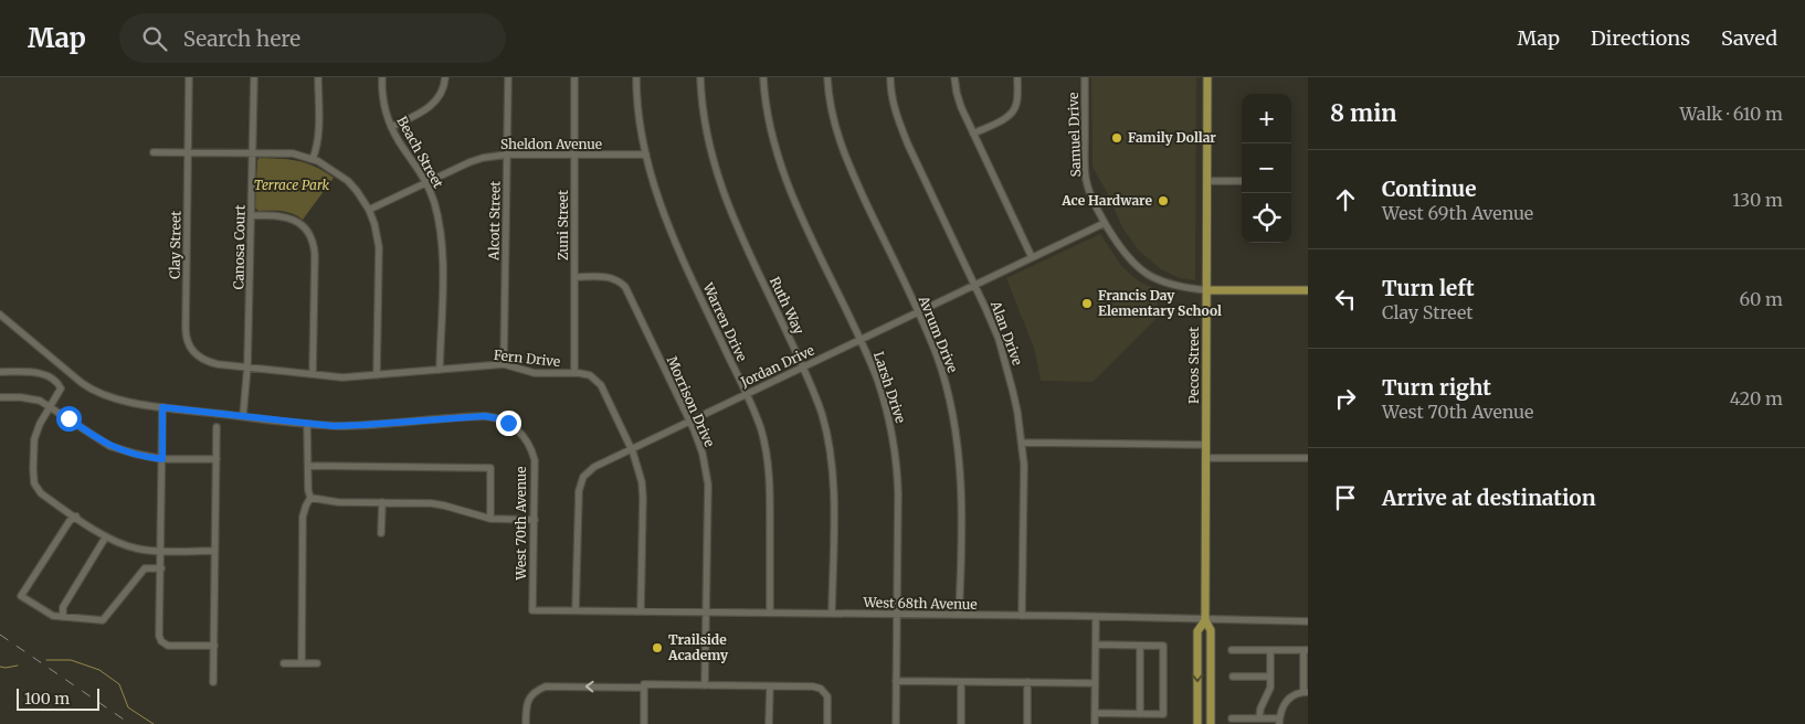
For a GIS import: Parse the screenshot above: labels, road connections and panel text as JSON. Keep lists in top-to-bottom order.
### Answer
{
  "streets": {
    "main road": ["Pecos Street"],
    "street": [
      "Samuel Drive",
      "Sheldon Avenue",
      "Beach Street",
      "Alcott Street",
      "Zuni Street",
      "Clay Street",
      "Canosa Court",
      "Ruth Way",
      "Warren Drive",
      "Alan Drive",
      "Avrum Drive",
      "Fern Drive",
      "Jordan Drive",
      "Larsh Drive",
      "Morrison Drive",
      "West 70th Avenue",
      "West 68th Avenue"
    ]
  },
  "crossings": [
    ["Samuel Drive", "Pecos Street"],
    ["Samuel Drive", "Jordan Drive"],
    ["Sheldon Avenue", "Beach Street"],
    ["Sheldon Avenue", "Alcott Street"],
    ["Sheldon Avenue", "Zuni Street"],
    ["Sheldon Avenue", "Warren Drive"],
    ["Beach Street", "Fern Drive"],
    ["Alcott Street", "Fern Drive"],
    ["Zuni Street", "Fern Drive"],
    ["Zuni Street", "Morrison Drive"],
    ["Clay Street", "Canosa Court"],
    ["Clay Street", "Fern Drive"],
    ["Canosa Court", "Fern Drive"],
    ["Canosa Court", "West 70th Avenue"],
    ["Ruth Way", "Jordan Drive"],
    ["Ruth Way", "West 68th Avenue"],
    ["Warren Drive", "Jordan Drive"],
    ["Warren Drive", "West 68th Avenue"],
    ["Alan Drive", "Jordan Drive"],
    ["Alan Drive", "West 68th Avenue"],
    ["Avrum Drive", "Jordan Drive"],
    ["Avrum Drive", "West 68th Avenue"],
    ["Fern Drive", "Jordan Drive"],
    ["Fern Drive", "West 68th Avenue"],
    ["Pecos Street", "West 68th Avenue"],
    ["Jordan Drive", "Larsh Drive"],
    ["Jordan Drive", "Morrison Drive"],
    ["Jordan Drive", "West 68th Avenue"],
    ["Larsh Drive", "West 68th Avenue"],
    ["Morrison Drive", "West 68th Avenue"],
    ["West 70th Avenue", "West 68th Avenue"]
  ],
  "parks": ["Terrace Park"],
  "places": [
    "Family Dollar",
    "Ace Hardware",
    "Francis Day Elementary School",
    "Trailside Academy"
  ],
  "scale_bar": "100 m",
  "page": {
    "header": "Map",
    "search": "Search here",
    "nav": ["Map", "Directions", "Saved"],
    "heading": ["8 min", "Walk · 610 m"],
    "map_buttons": ["+", "−"],
    "list": [
      ["Continue", "West 69th Avenue", "130 m"],
      ["Turn left", "Clay Street", "60 m"],
      ["Turn right", "West 70th Avenue", "420 m"],
      "Arrive at destination"
    ],
    "scale": "100 m"
  }
}
